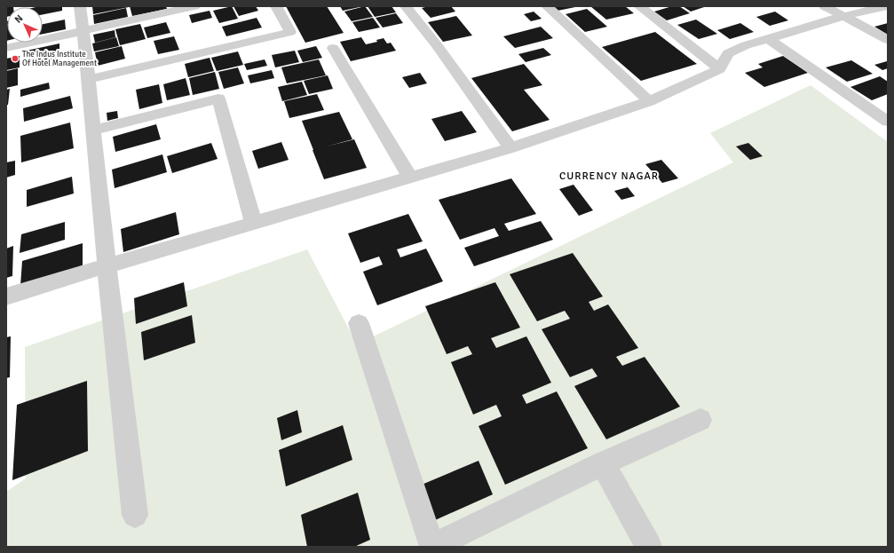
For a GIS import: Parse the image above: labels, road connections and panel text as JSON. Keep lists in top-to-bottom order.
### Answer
{
  "districts": ["CURRENCY NAGAR"],
  "places": ["The Indus Institute Of Hotel Management"],
  "north": "top left"
}
